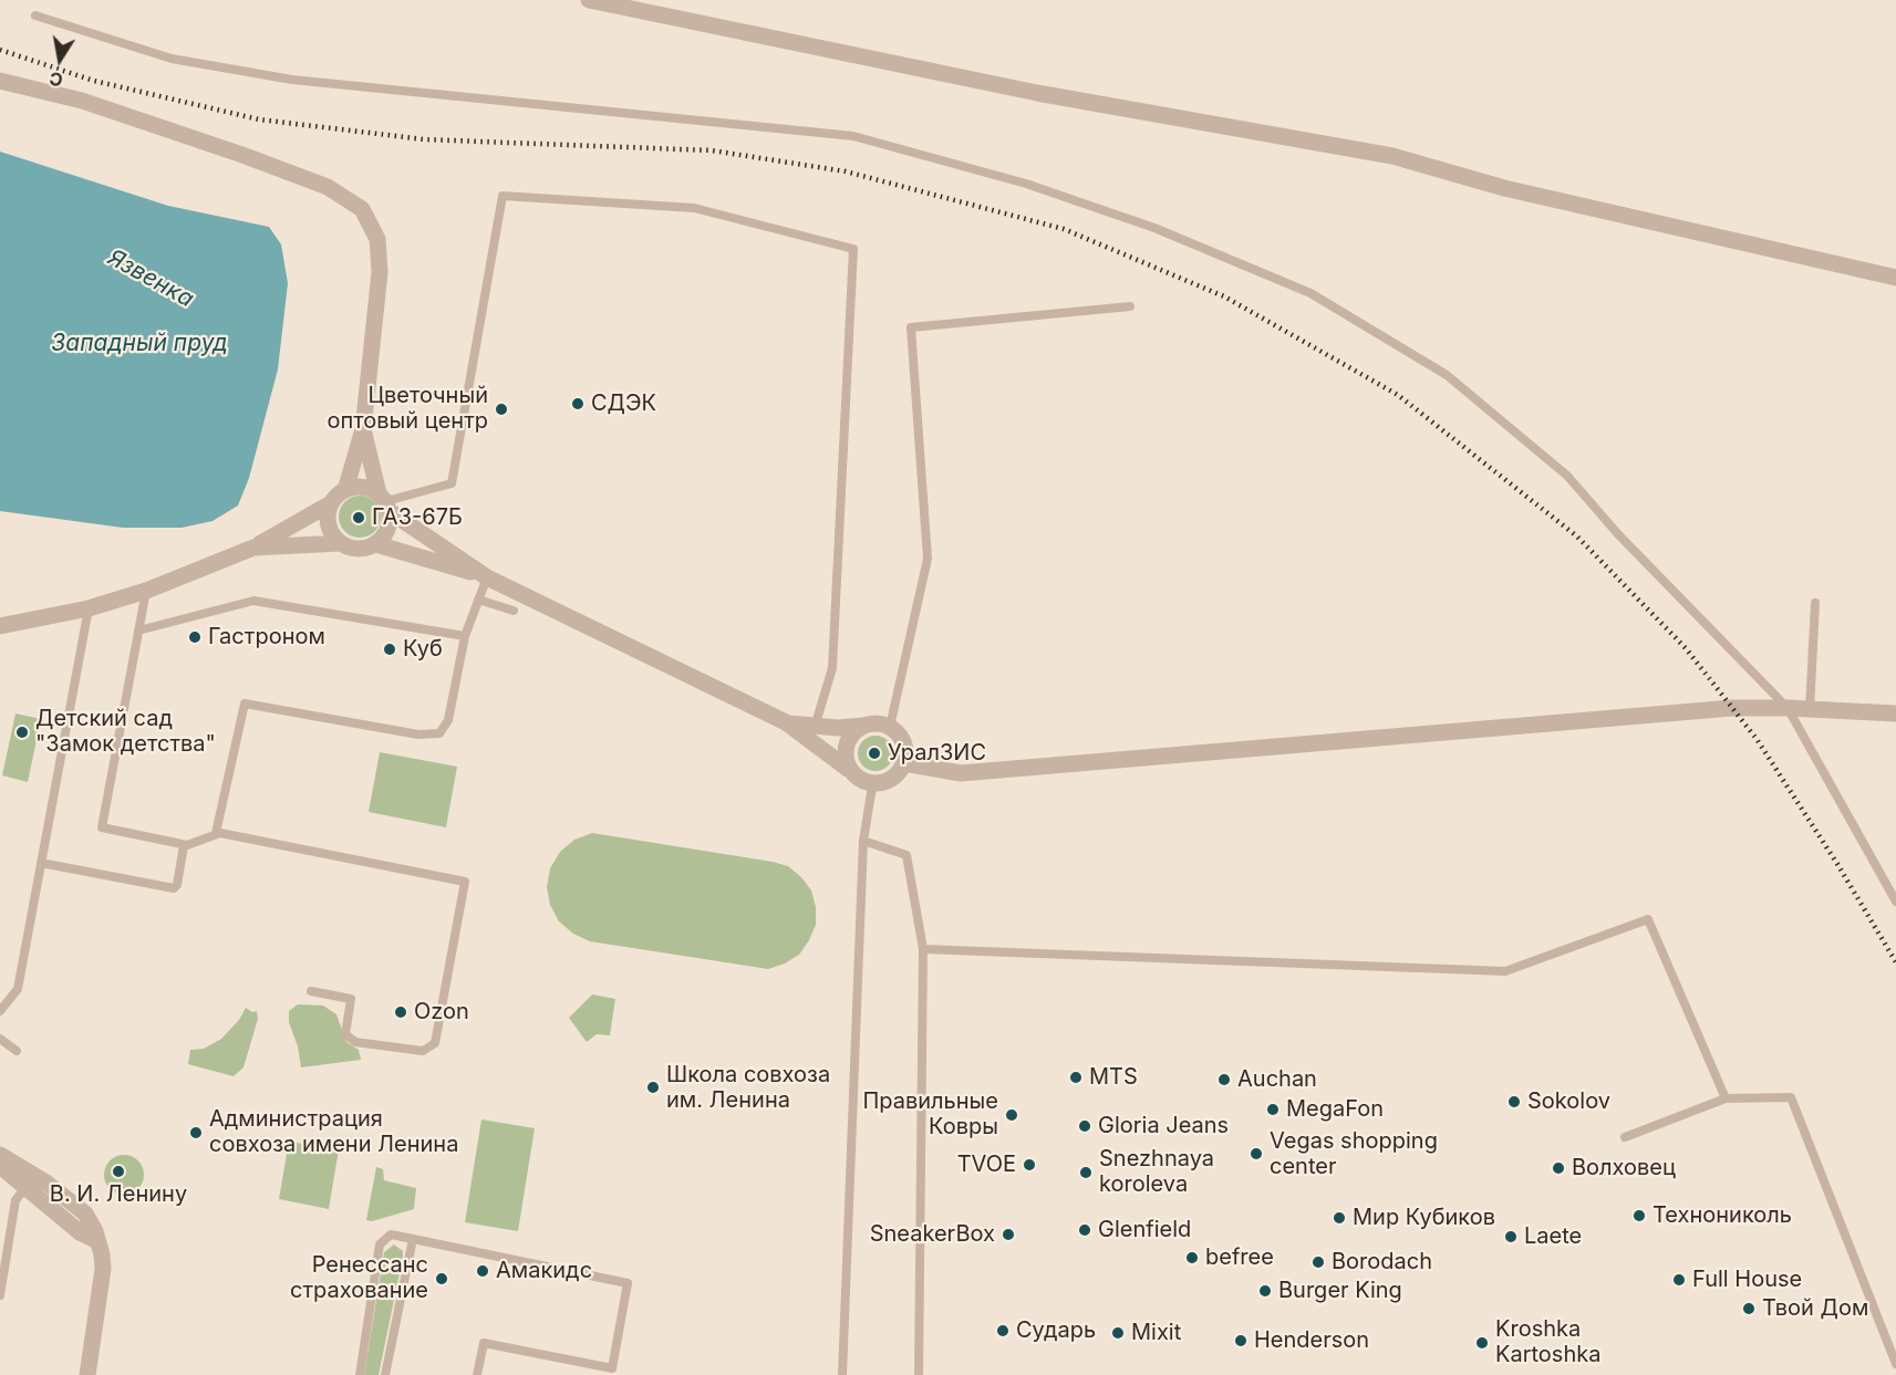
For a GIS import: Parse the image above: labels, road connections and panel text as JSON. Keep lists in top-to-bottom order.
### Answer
{
  "water": ["Язвенка", "Западный пруд"],
  "places": [
    "СДЭК",
    "Цветочный оптовый центр",
    "ГАЗ-67Б",
    "Гастроном",
    "Куб",
    "Детский сад \"Замок детства\"",
    "УралЗИС",
    "Ozon",
    "MTS",
    "Auchan",
    "Школа совхоза им. Ленина",
    "Sokolov",
    "MegaFon",
    "Правильные Ковры",
    "Gloria Jeans",
    "Администрация совхоза имени Ленина",
    "Vegas shopping center",
    "TVOE",
    "Волховец",
    "В. И. Ленину",
    "Snezhnaya koroleva",
    "Технониколь",
    "Мир Кубиков",
    "Glenfield",
    "SneakerBox",
    "Laete",
    "befree",
    "Borodach",
    "Амакидс",
    "Ренессанс страхование",
    "Full House",
    "Burger King",
    "Твой Дом",
    "Сударь",
    "Mixit",
    "Henderson",
    "Kroshka Kartoshka"
  ],
  "north": "bottom"
}
